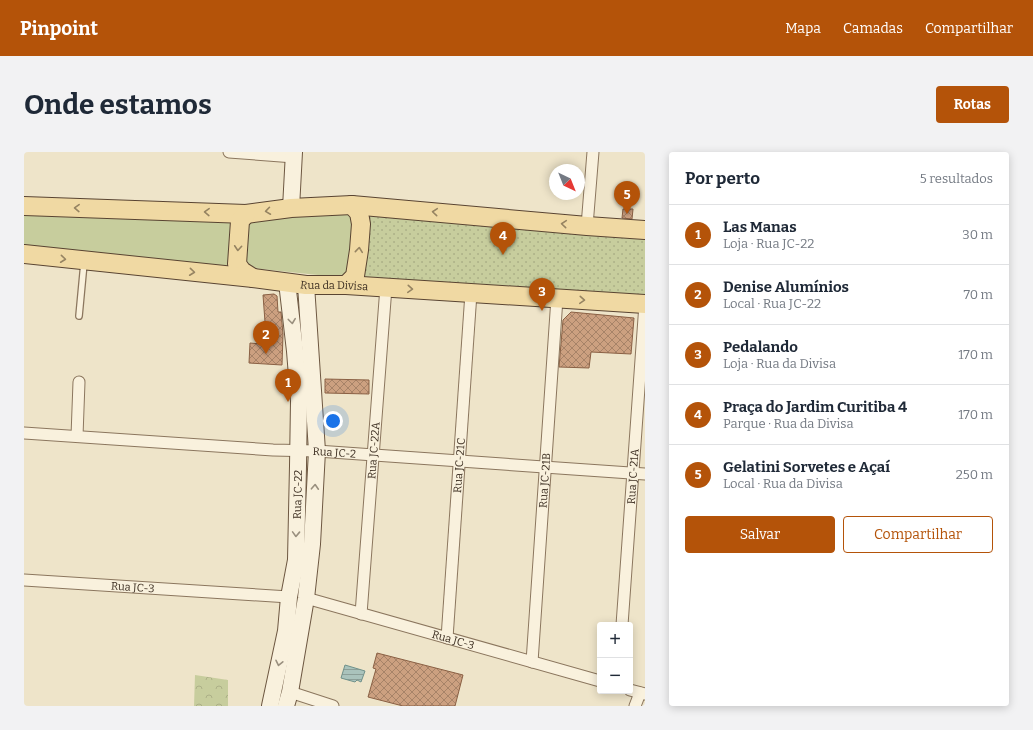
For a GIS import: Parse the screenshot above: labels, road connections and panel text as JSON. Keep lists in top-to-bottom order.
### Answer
{
  "streets": {
    "main road": ["Rua da Divisa", "Rua JC-22"],
    "street": [
      "Rua JC-22A",
      "Rua JC-2",
      "Rua JC-21C",
      "Rua JC-21A",
      "Rua JC-21B",
      "Rua JC-3"
    ]
  },
  "crossings": [
    ["Rua da Divisa", "Rua JC-22A"],
    ["Rua da Divisa", "Rua JC-21C"],
    ["Rua da Divisa", "Rua JC-21A"],
    ["Rua da Divisa", "Rua JC-21B"],
    ["Rua da Divisa", "Rua JC-22"],
    ["Rua JC-22A", "Rua JC-2"],
    ["Rua JC-22A", "Rua JC-3"],
    ["Rua JC-2", "Rua JC-21C"],
    ["Rua JC-2", "Rua JC-21A"],
    ["Rua JC-2", "Rua JC-21B"],
    ["Rua JC-2", "Rua JC-22"],
    ["Rua JC-21C", "Rua JC-3"],
    ["Rua JC-21B", "Rua JC-3"],
    ["Rua JC-22", "Rua JC-3"]
  ],
  "north": "bottom right",
  "page": {
    "header": "Pinpoint",
    "nav": ["Mapa", "Camadas", "Compartilhar"],
    "buttons": [
      "Rotas",
      ["Salvar", "Compartilhar"]
    ],
    "title": "Onde estamos",
    "heading": ["Por perto", "5 resultados"],
    "pins": [
      "5",
      "4",
      "3",
      "2",
      "1"
    ],
    "list": [
      {
        "mark": "1",
        "name": "Las Manas",
        "note": "Loja · Rua JC-22",
        "value": "30 m"
      },
      {
        "mark": "2",
        "name": "Denise Alumínios",
        "note": "Local · Rua JC-22",
        "value": "70 m"
      },
      {
        "mark": "3",
        "name": "Pedalando",
        "note": "Loja · Rua da Divisa",
        "value": "170 m"
      },
      {
        "mark": "4",
        "name": "Praça do Jardim Curitiba 4",
        "note": "Parque · Rua da Divisa",
        "value": "170 m"
      },
      {
        "mark": "5",
        "name": "Gelatini Sorvetes e Açaí",
        "note": "Local · Rua da Divisa",
        "value": "250 m"
      }
    ],
    "map_buttons": ["+", "−"]
  }
}
